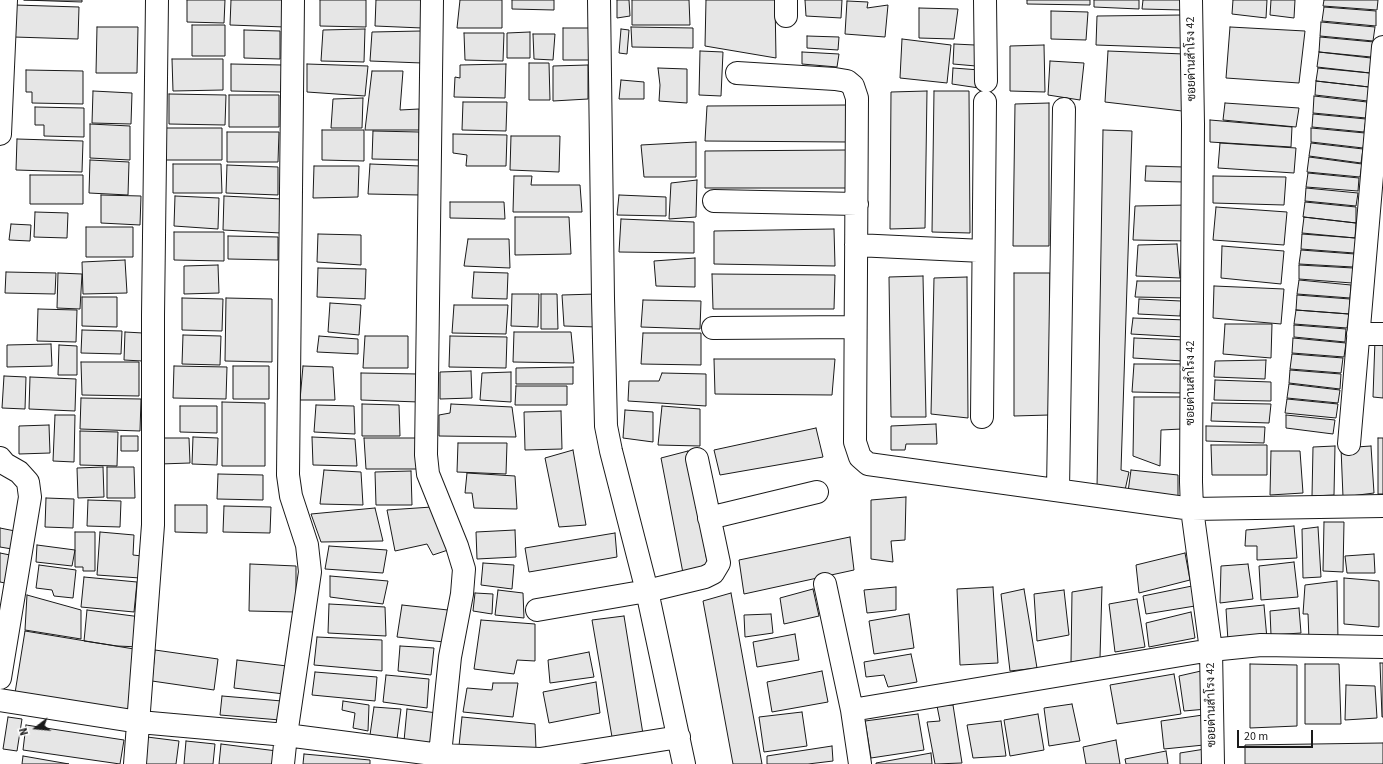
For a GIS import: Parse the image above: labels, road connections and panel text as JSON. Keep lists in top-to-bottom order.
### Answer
{
  "streets": {
    "street": ["ซอยด่านสำโรง 42"]
  },
  "scale_bar": "20 m",
  "north": "left"
}
